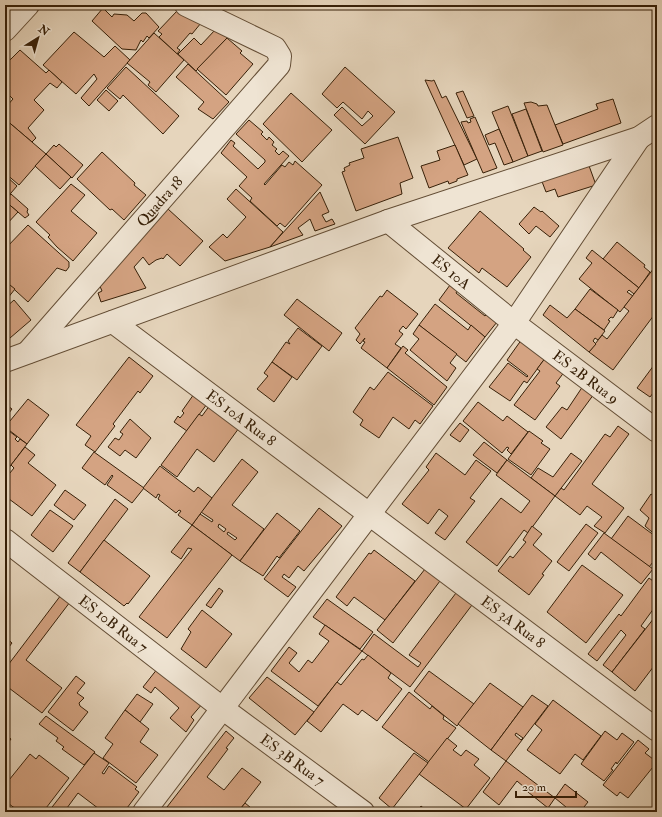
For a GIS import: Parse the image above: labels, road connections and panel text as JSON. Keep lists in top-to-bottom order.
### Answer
{
  "streets": {
    "street": [
      "Quadra 18",
      "ES 10A",
      "ES 2B Rua 9",
      "ES 10A Rua 8",
      "ES 3A Rua 8",
      "ES 10B Rua 7",
      "ES 3B Rua 7"
    ]
  },
  "crossings": [
    ["ES 10A", "ES 2B Rua 9"],
    ["ES 10A Rua 8", "ES 3A Rua 8"],
    ["ES 10B Rua 7", "ES 3B Rua 7"]
  ],
  "scale_bar": "20 m",
  "north": "top right"
}
